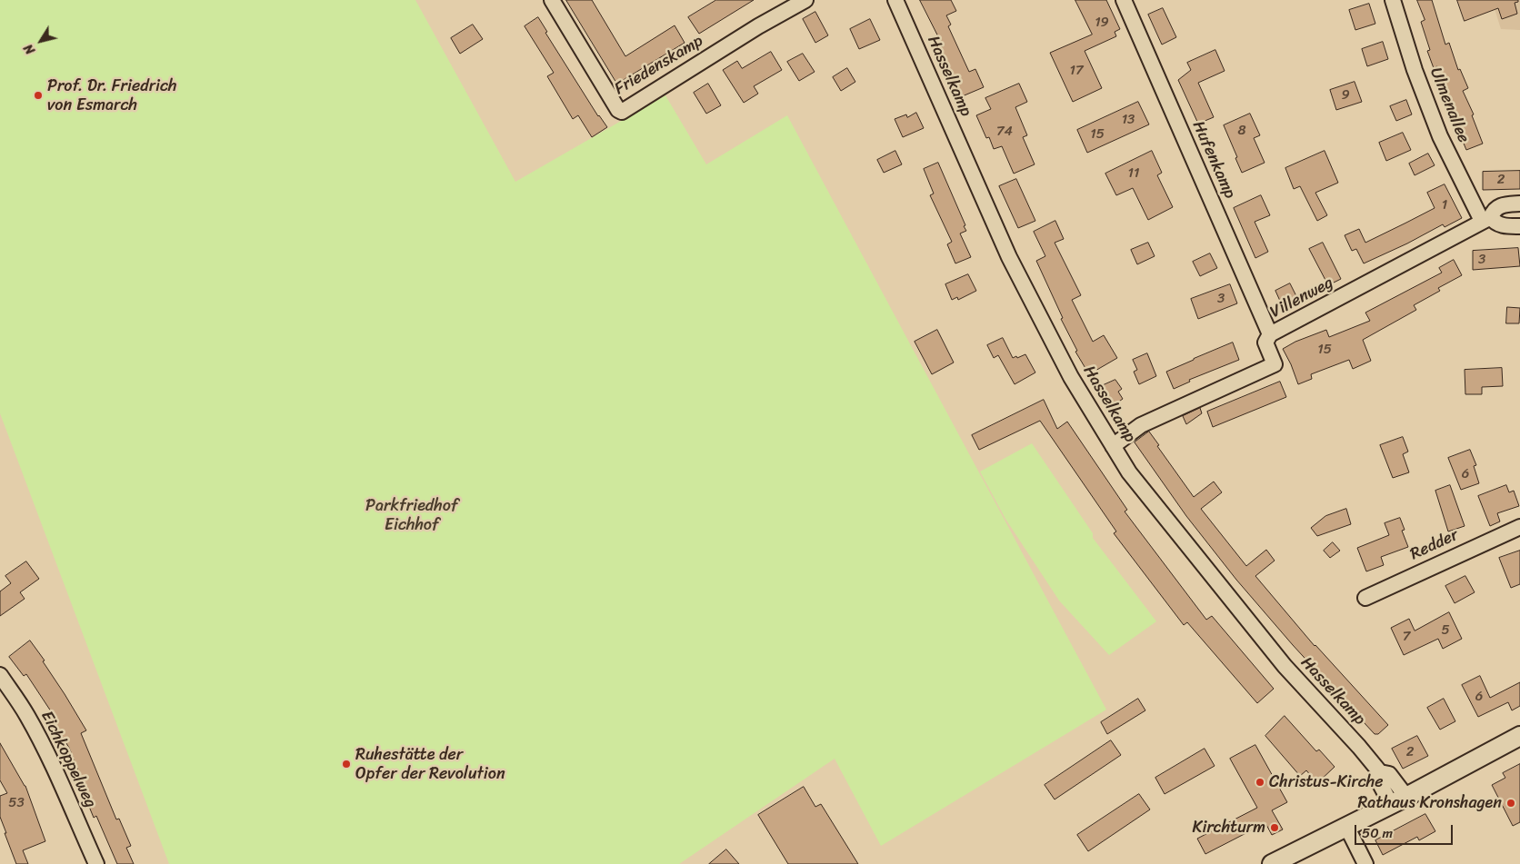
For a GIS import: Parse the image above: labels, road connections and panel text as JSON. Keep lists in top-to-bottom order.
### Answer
{
  "streets": {
    "street": [
      "Friedenskamp",
      "Hasselkamp",
      "Ulmenallee",
      "Hufenkamp",
      "Villenweg",
      "Redder",
      "Eichkoppelweg"
    ]
  },
  "crossings": [
    ["Hasselkamp", "Villenweg"],
    ["Ulmenallee", "Villenweg"],
    ["Hufenkamp", "Villenweg"]
  ],
  "parks": ["Parkfriedhof Eichhof"],
  "places": [
    "Prof. Dr. Friedrich von Esmarch",
    "Ruhestätte der Opfer der Revolution",
    "Christus-Kirche",
    "Rathaus Kronshagen",
    "Kirchturm"
  ],
  "house_numbers": [
    "19",
    "17",
    "9",
    "13",
    "8",
    "74",
    "15",
    "11",
    "2",
    "1",
    "3",
    "3",
    "15",
    "6",
    "5",
    "7",
    "6",
    "2",
    "53"
  ],
  "scale_bar": "50 m",
  "north": "bottom left"
}
